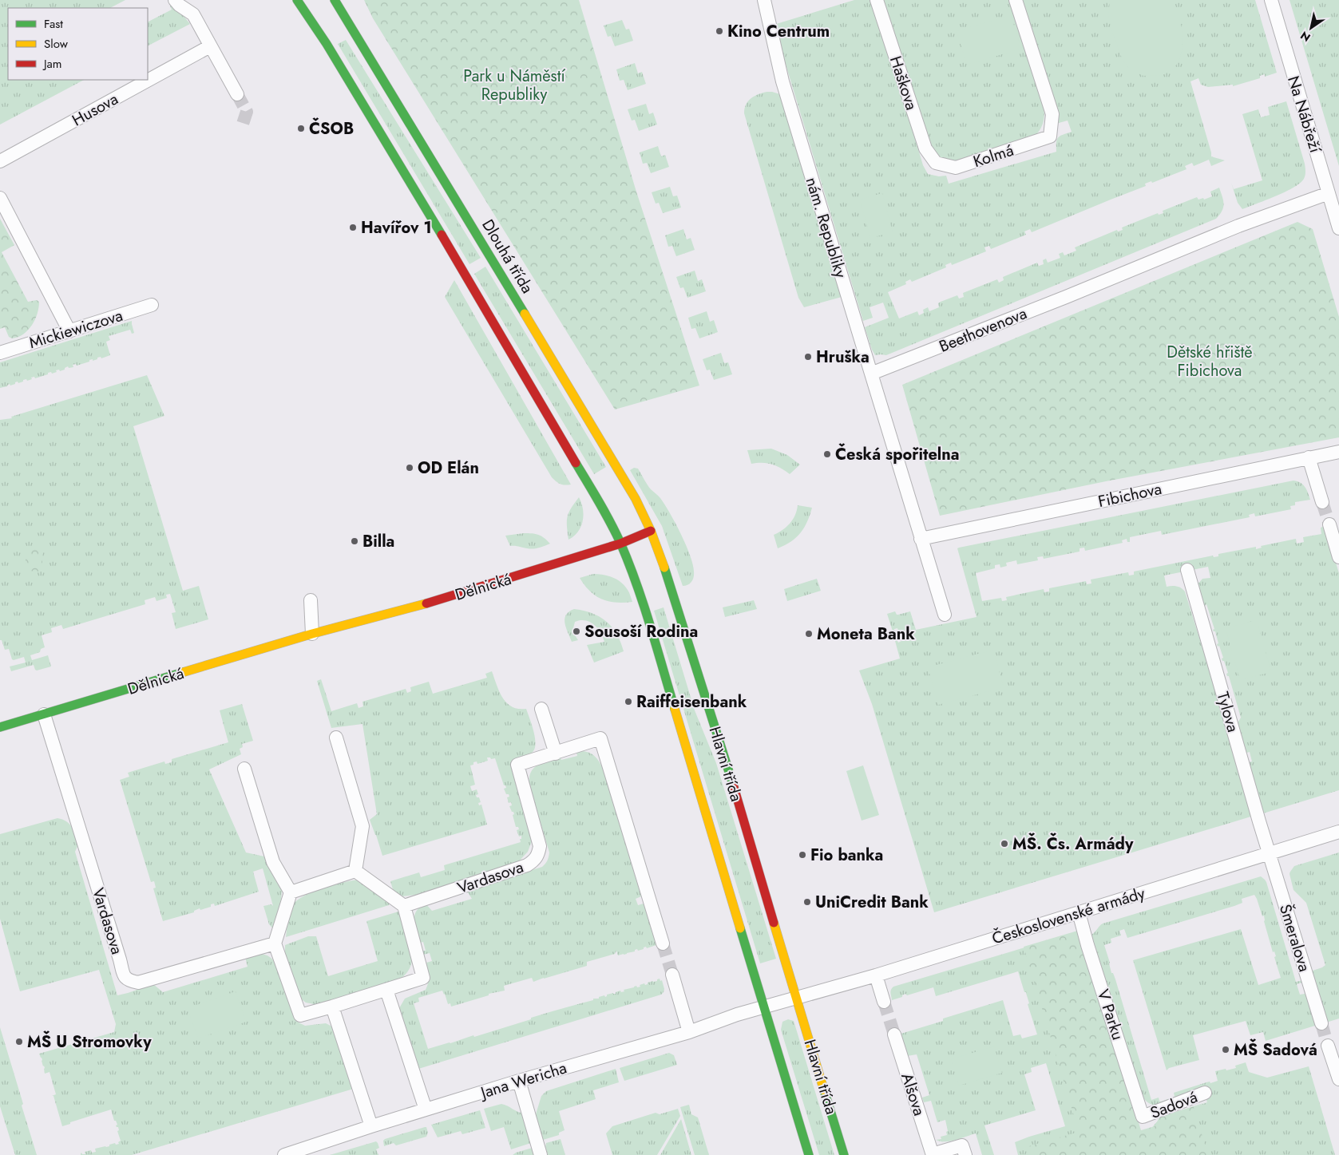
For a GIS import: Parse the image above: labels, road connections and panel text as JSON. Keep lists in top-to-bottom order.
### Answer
{
  "streets": {
    "main road": ["Dlouhá třída", "Dělnická", "Hlavní třída"],
    "street": [
      "Haškova",
      "Husova",
      "Na Nábřeží",
      "Kolmá",
      "nám. Republiky",
      "Mickiewiczova",
      "Beethovenova",
      "Fibichova",
      "Tylova",
      "Vardasova",
      "Československé armády",
      "Šmeralova",
      "V Parku",
      "Jana Wericha",
      "Alšova",
      "Sadová"
    ]
  },
  "crossings": [
    ["Haškova", "Kolmá"],
    ["Na Nábřeží", "Beethovenova"],
    ["nám. Republiky", "Beethovenova"],
    ["Dlouhá třída", "Dělnická"],
    ["Dlouhá třída", "Hlavní třída"],
    ["Dělnická", "Hlavní třída"],
    ["Dělnická", "Vardasova"],
    ["Tylova", "Československé armády"],
    ["Tylova", "Šmeralova"],
    ["Hlavní třída", "Československé armády"],
    ["Československé armády", "Šmeralova"],
    ["Československé armády", "V Parku"],
    ["V Parku", "Sadová"]
  ],
  "parks": ["Park u Náměstí Republiky", "Dětské hřiště Fibichova"],
  "places": [
    "Kino Centrum",
    "ČSOB",
    "Havířov 1",
    "Hruška",
    "Česká spořitelna",
    "OD Elán",
    "Billa",
    "Sousoší Rodina",
    "Moneta Bank",
    "Raiffeisenbank",
    "MŠ. Čs. Armády",
    "Fio banka",
    "UniCredit Bank",
    "MŠ U Stromovky",
    "MŠ Sadová"
  ],
  "legend": ["Fast", "Slow", "Jam"],
  "north": "bottom left"
}
